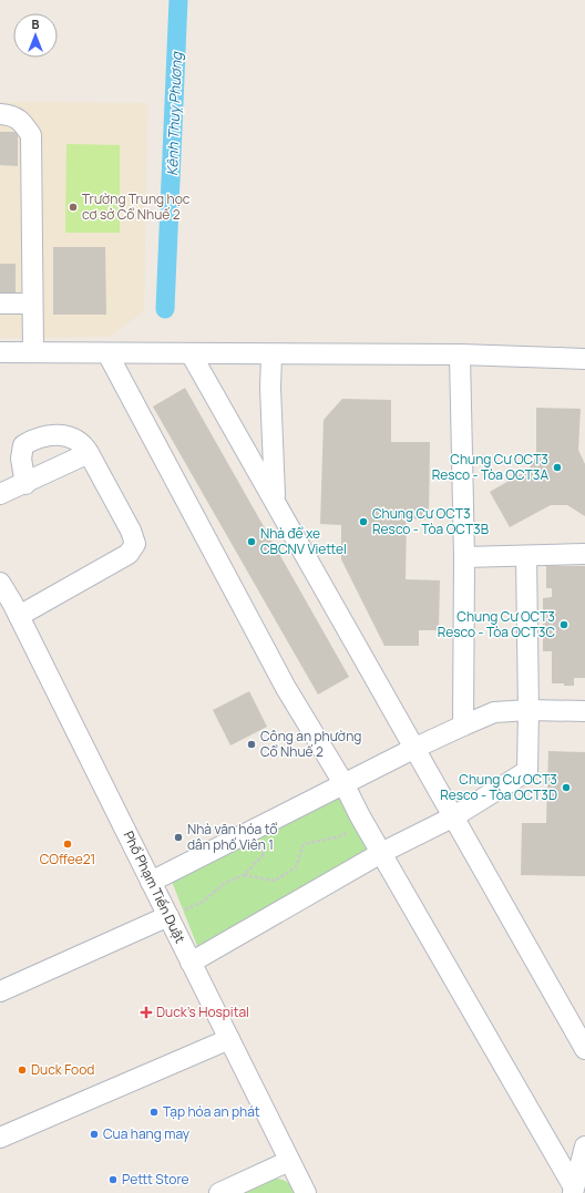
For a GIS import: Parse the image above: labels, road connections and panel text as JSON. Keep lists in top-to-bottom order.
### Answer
{
  "streets": {
    "street": ["Phố Phạm Tiến Duật"]
  },
  "water": ["Kênh Thuỵ Phương"],
  "places": {
    "other": [
      "Trường Trung học cơ sở Cổ Nhuế 2",
      "Chung Cư OCT3 Resco - Tòa OCT3A",
      "Chung Cư OCT3 Resco - Tòa OCT3B",
      "Nhà để xe CBCNV Viettel",
      "Chung Cư OCT3 Resco - Tòa OCT3C",
      "Công an phường Cổ Nhuế 2",
      "Chung Cư OCT3 Resco - Tòa OCT3D",
      "Nhà văn hóa tổ dân phố Viên 1",
      "COffee21",
      "Duck Food",
      "Tạp hóa an phát",
      "Cua hang may",
      "Pettt Store"
    ],
    "health": ["Duck's Hospital"]
  },
  "north": "top"
}
